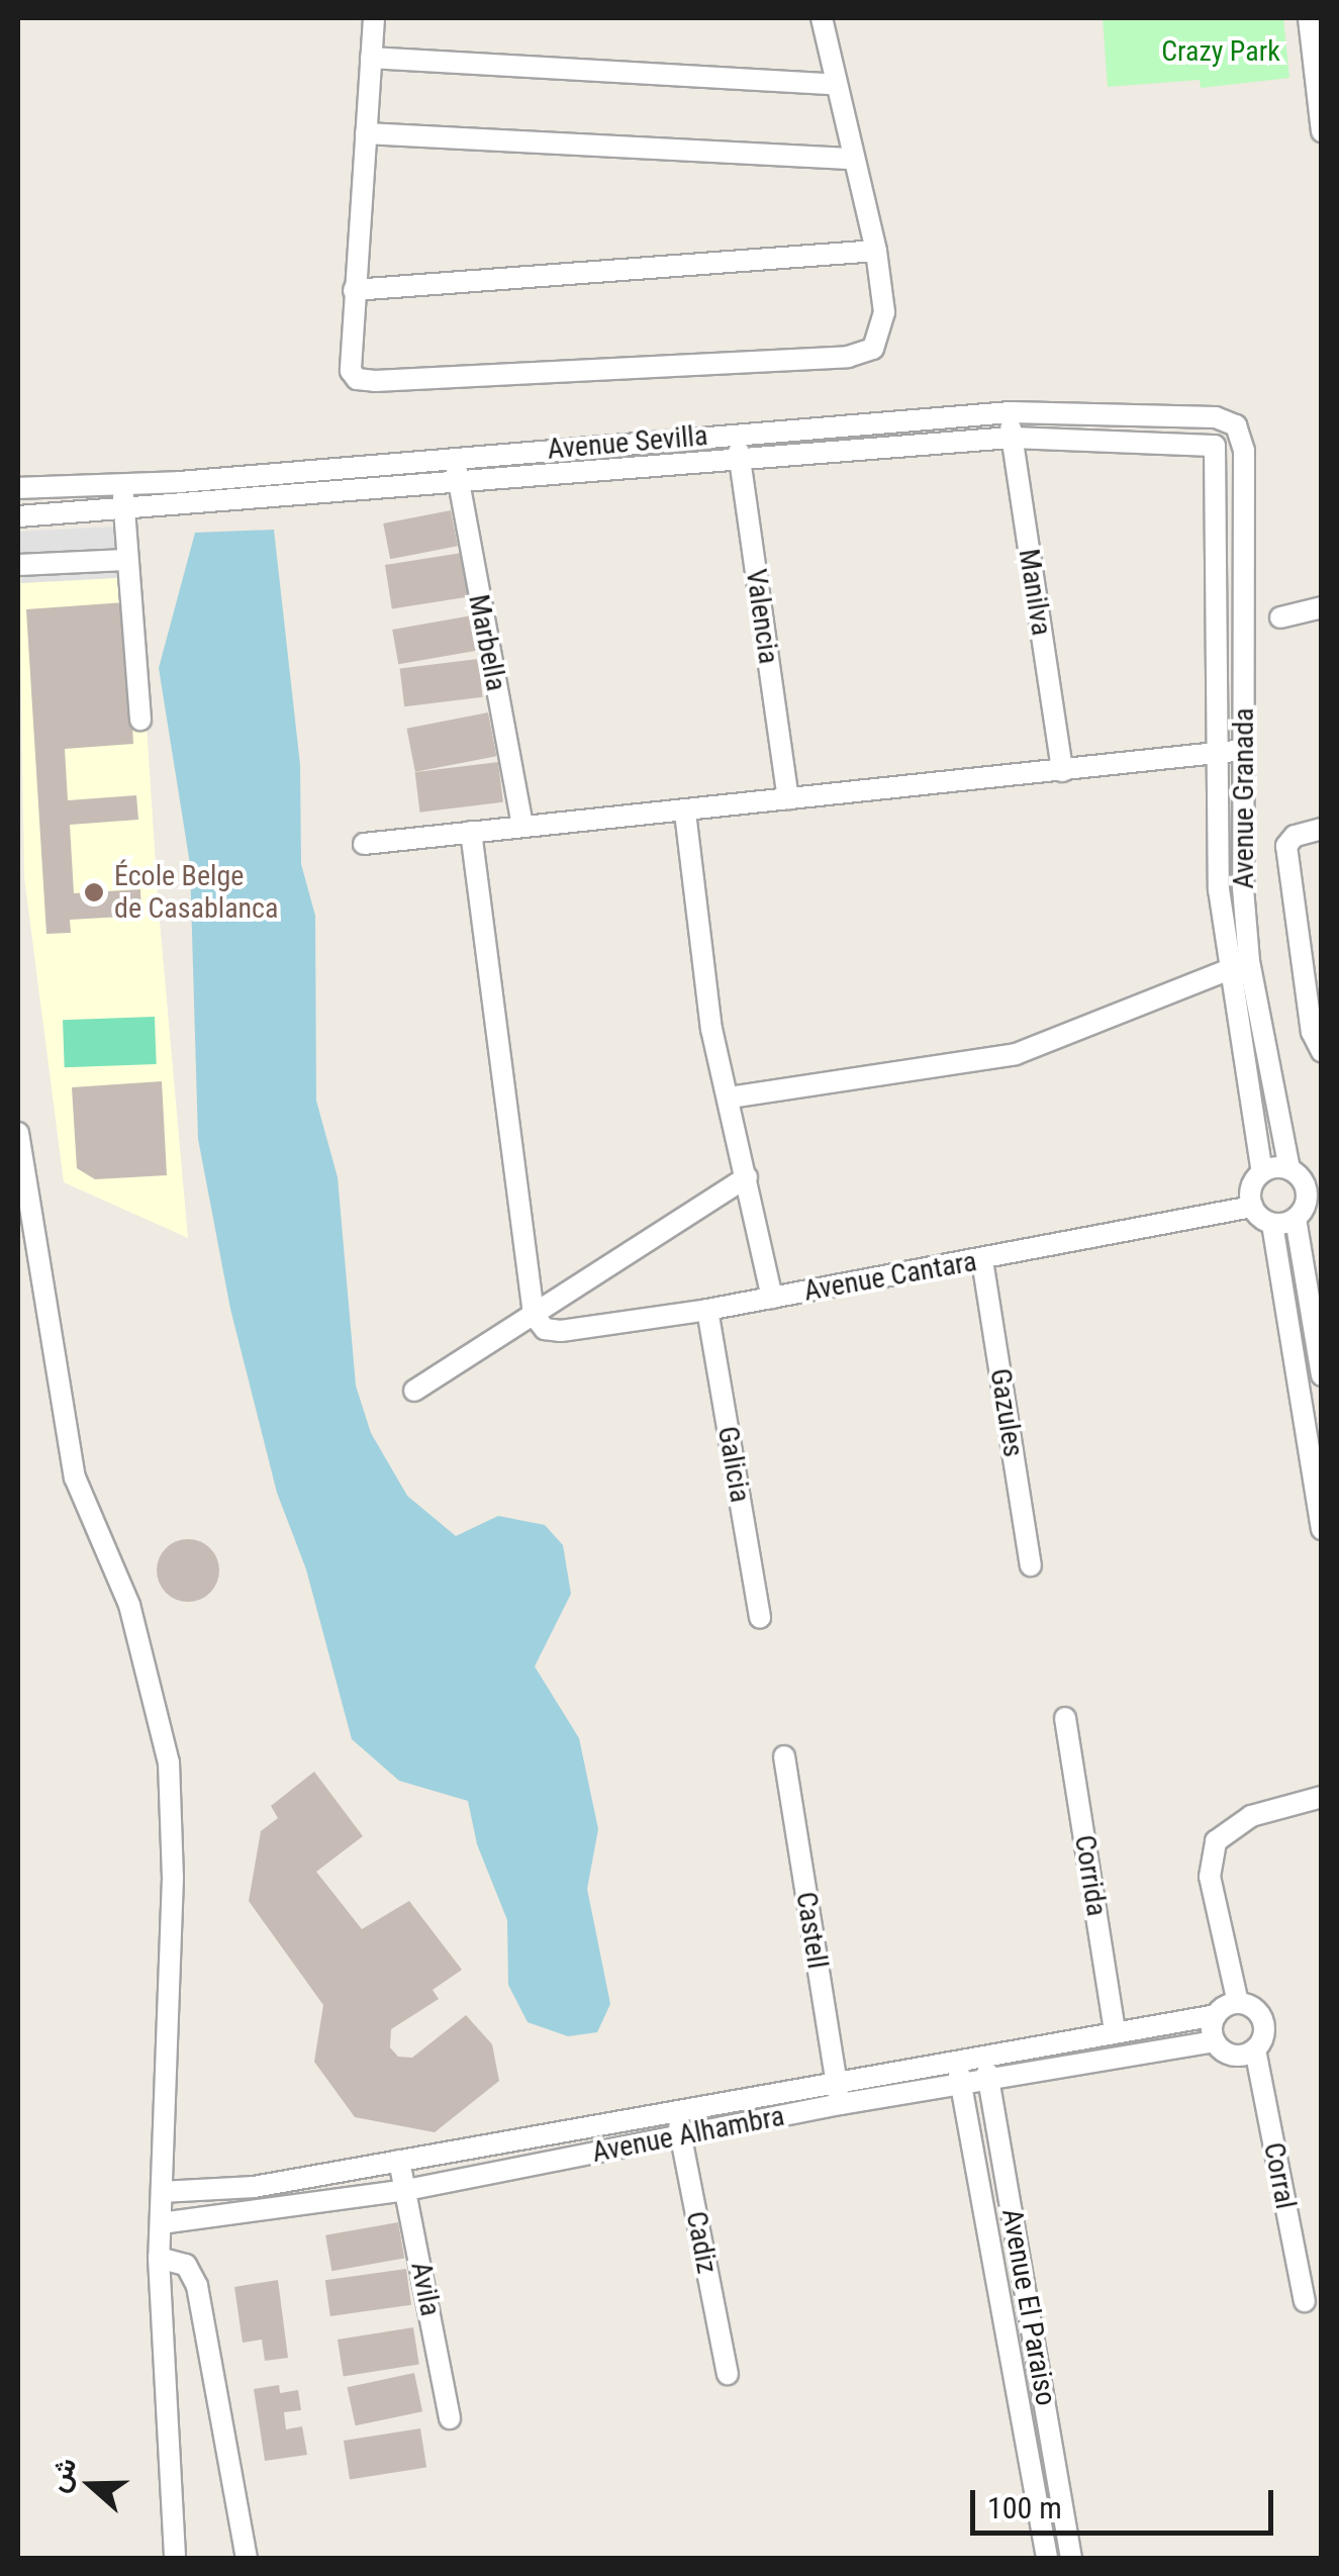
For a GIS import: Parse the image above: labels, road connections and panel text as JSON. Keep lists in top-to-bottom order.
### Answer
{
  "streets": {
    "street": [
      "Avenue Sevilla",
      "Manilva",
      "Valencia",
      "Marbella",
      "Avenue Granada",
      "Avenue Cantara",
      "Gazules",
      "Galicia",
      "Corrida",
      "Castell",
      "Avenue Alhambra",
      "Corral",
      "Cadiz",
      "Avila",
      "Avenue El Paraiso"
    ]
  },
  "crossings": [
    ["Avenue Sevilla", "Manilva"],
    ["Avenue Sevilla", "Valencia"],
    ["Avenue Sevilla", "Marbella"],
    ["Avenue Sevilla", "Avenue Granada"],
    ["Avenue Cantara", "Gazules"],
    ["Avenue Cantara", "Galicia"],
    ["Corrida", "Avenue Alhambra"],
    ["Castell", "Avenue Alhambra"],
    ["Avenue Alhambra", "Corral"],
    ["Avenue Alhambra", "Cadiz"],
    ["Avenue Alhambra", "Avila"],
    ["Avenue Alhambra", "Avenue El Paraiso"]
  ],
  "parks": ["Crazy Park"],
  "places": ["École Belge de Casablanca"],
  "scale_bar": "100 m",
  "north": "left"
}
